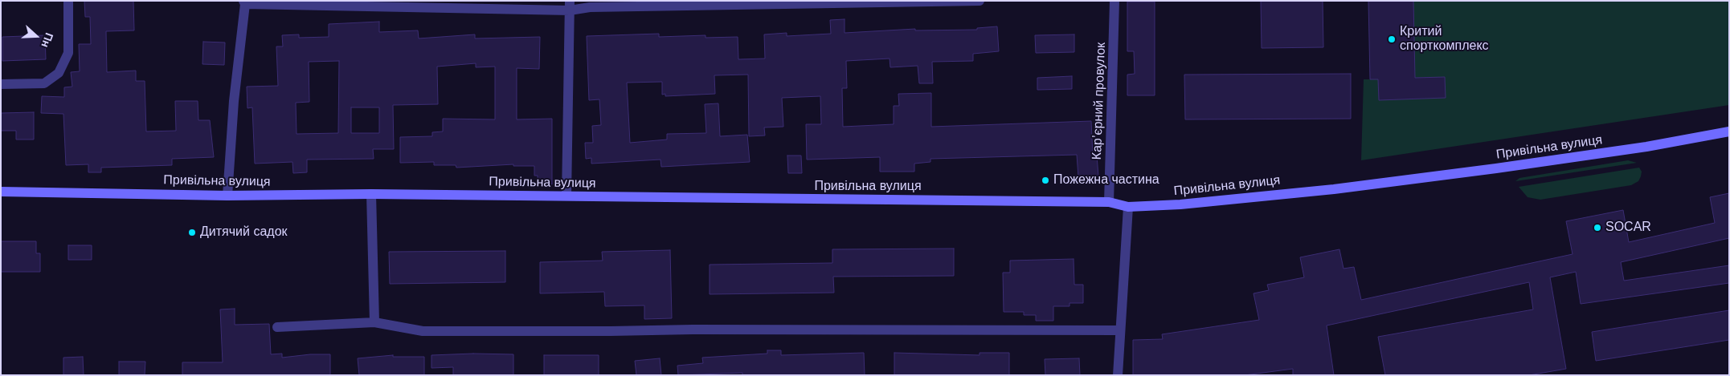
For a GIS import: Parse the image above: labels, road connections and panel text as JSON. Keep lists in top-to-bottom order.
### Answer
{
  "streets": {
    "street": ["Карʼєрний провулок", "Привільна вулиця"]
  },
  "crossings": [
    ["Карʼєрний провулок", "Привільна вулиця"]
  ],
  "places": [
    "Критий спорткомплекс",
    "Пожежна частина",
    "SOCAR",
    "Дитячий садок"
  ],
  "north": "right"
}
